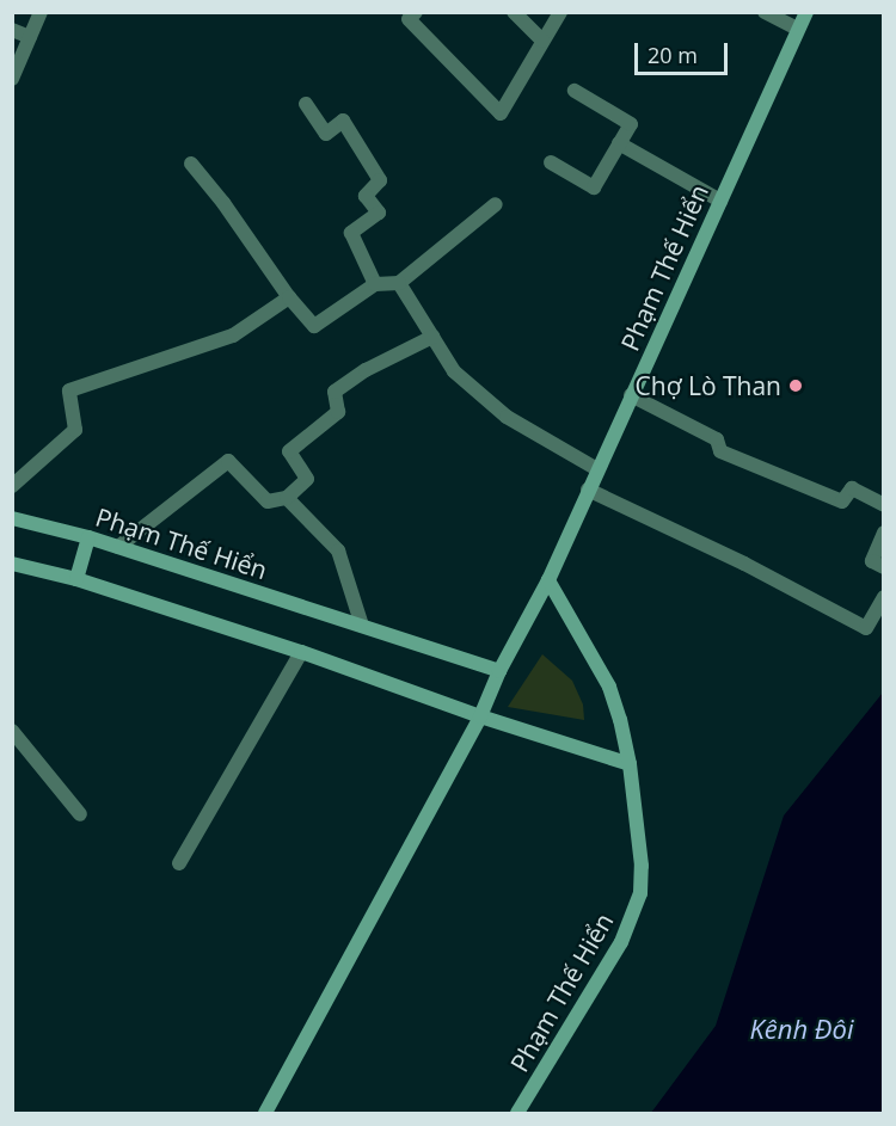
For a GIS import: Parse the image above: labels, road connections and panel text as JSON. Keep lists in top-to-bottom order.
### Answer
{
  "streets": {
    "main road": ["Phạm Thế Hiển"]
  },
  "water": ["Kênh Đôi"],
  "places": ["Chợ Lò Than"],
  "scale_bar": "20 m"
}
